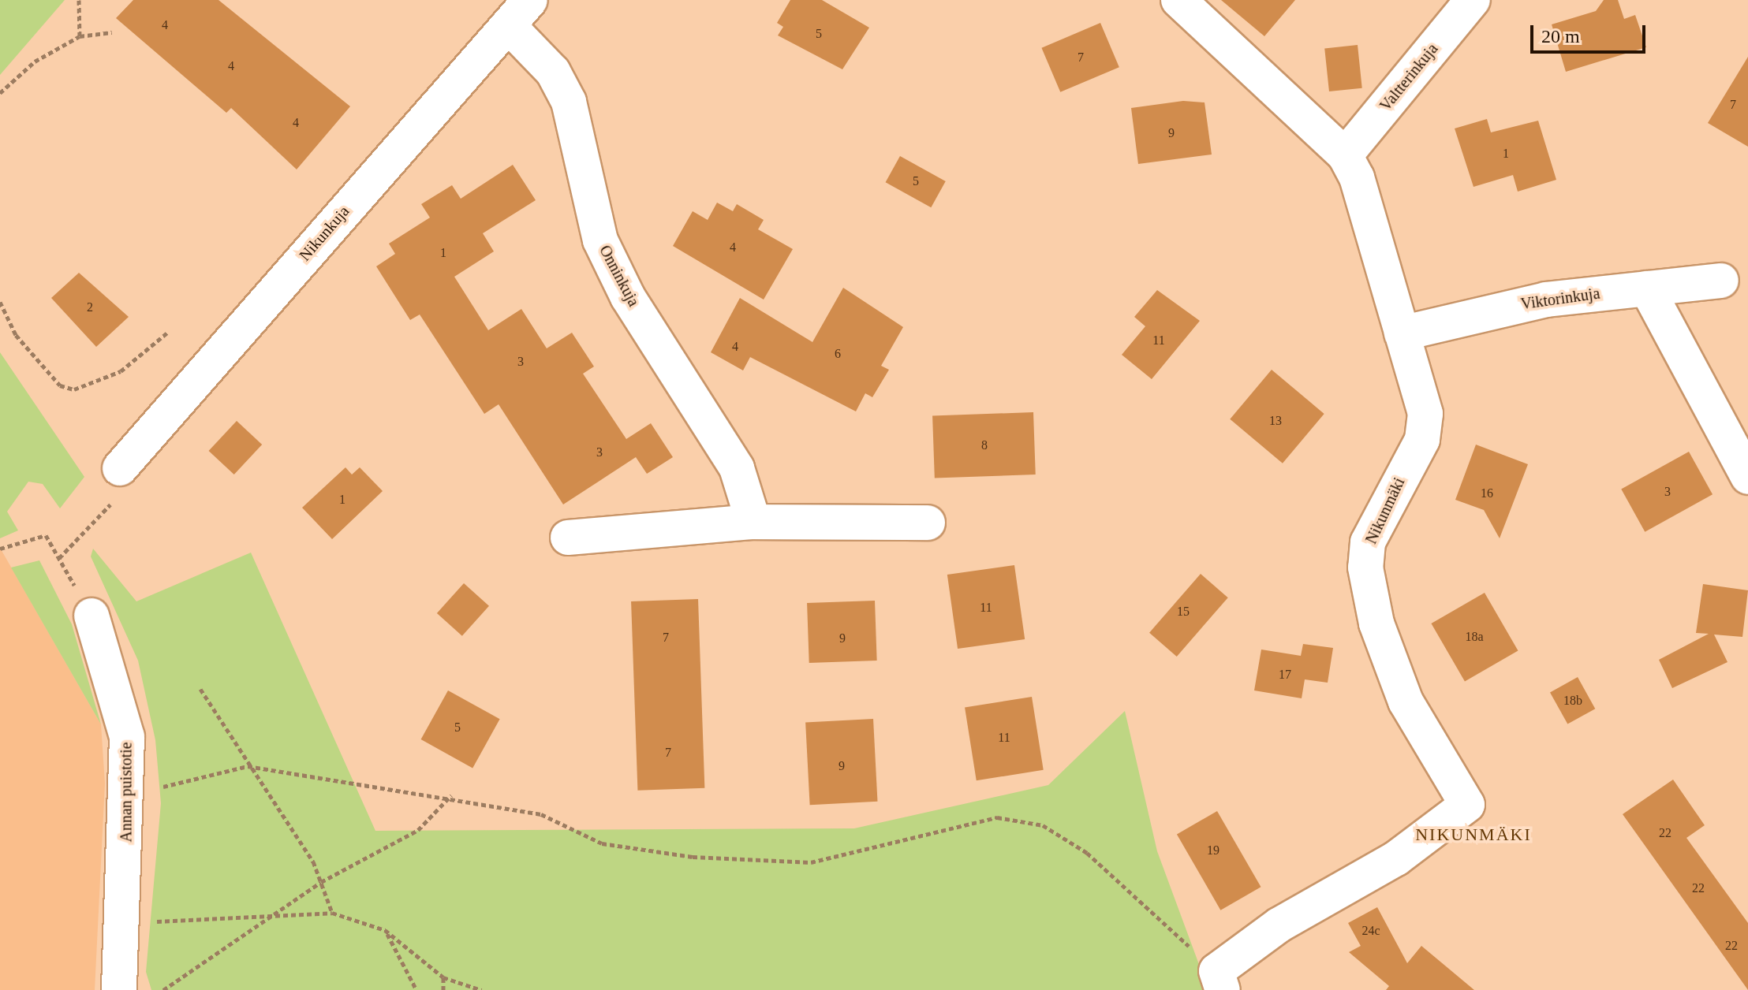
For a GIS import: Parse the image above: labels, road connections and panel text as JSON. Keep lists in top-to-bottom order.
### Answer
{
  "streets": {
    "street": [
      "Valtterinkuja",
      "Nikunkuja",
      "Onninkuja",
      "Viktorinkuja",
      "Nikunmäki",
      "Annan puistotie"
    ]
  },
  "crossings": [
    ["Valtterinkuja", "Nikunmäki"],
    ["Nikunkuja", "Onninkuja"],
    ["Viktorinkuja", "Nikunmäki"]
  ],
  "districts": ["NIKUNMÄKI"],
  "house_numbers": [
    "4",
    "5",
    "7",
    "4",
    "7",
    "4",
    "9",
    "1",
    "5",
    "4",
    "1",
    "2",
    "11",
    "4",
    "6",
    "3",
    "13",
    "8",
    "3",
    "3",
    "16",
    "1",
    "11",
    "15",
    "18a",
    "7",
    "9",
    "17",
    "18b",
    "5",
    "11",
    "7",
    "9",
    "22",
    "19",
    "22",
    "24c",
    "22"
  ],
  "scale_bar": "20 m"
}
